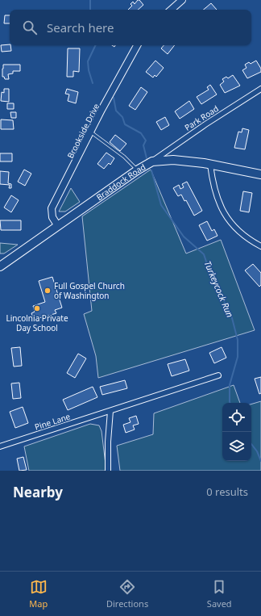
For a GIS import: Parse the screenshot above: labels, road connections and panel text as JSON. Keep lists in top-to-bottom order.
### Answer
{
  "streets": {
    "main road": ["Braddock Road"],
    "street": ["Park Road", "Brookside Drive", "Pine Lane"]
  },
  "crossings": [
    ["Park Road", "Braddock Road"],
    ["Brookside Drive", "Braddock Road"]
  ],
  "water": ["Turkeycock Run"],
  "places": ["Full Gospel Church of Washington", "Lincolnia Private Day School"],
  "page": {
    "search": "Search here",
    "heading": ["Nearby", "0 results"],
    "nav": ["Map", "Directions", "Saved"]
  }
}
